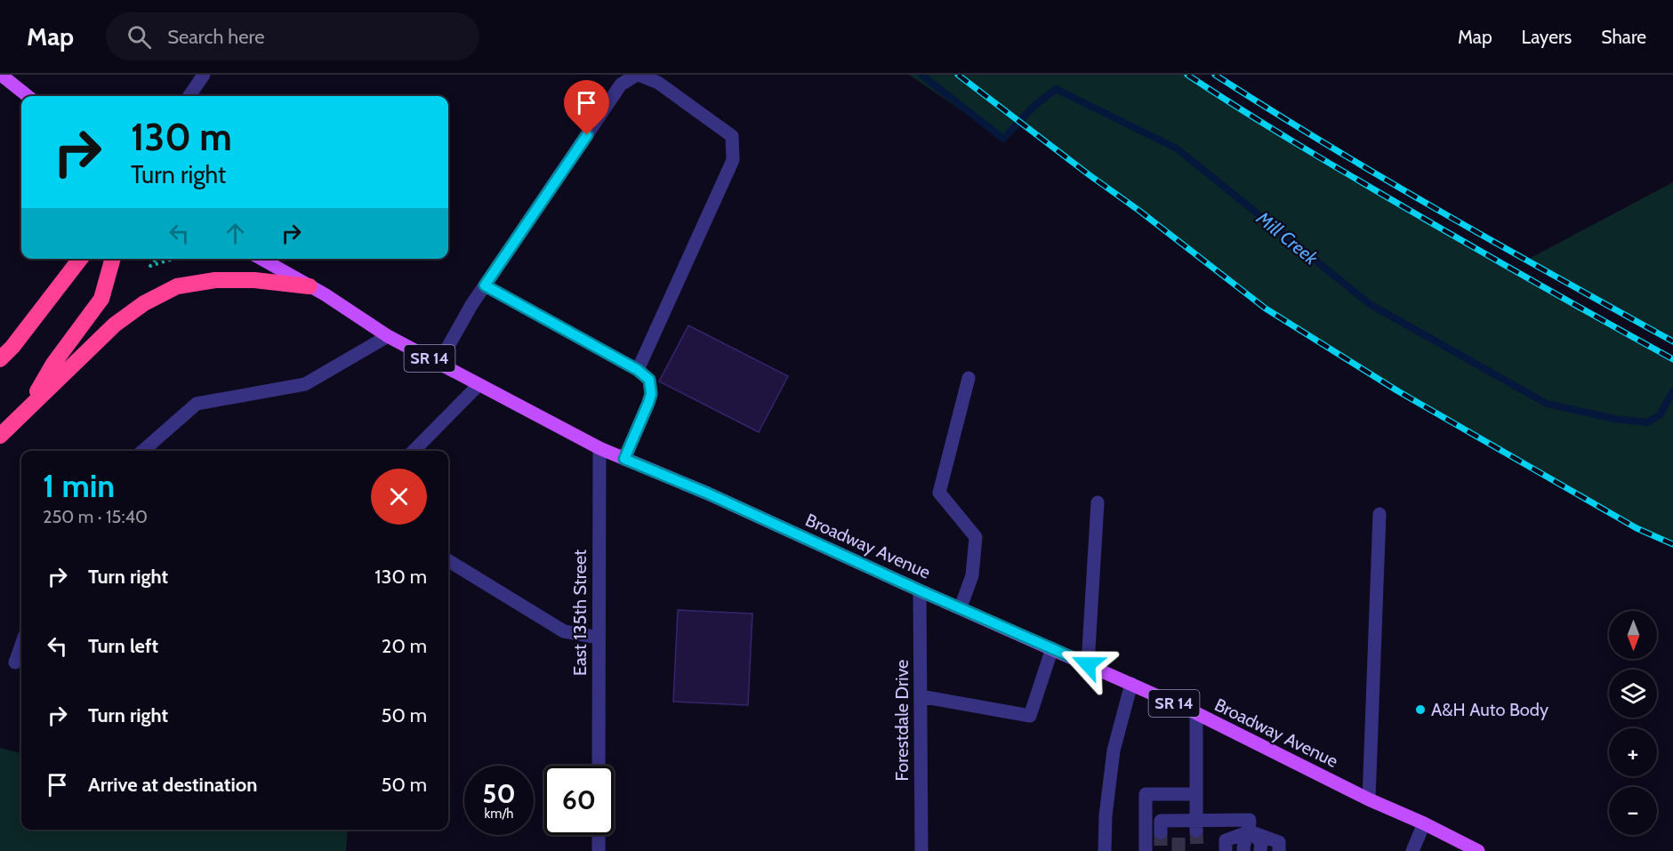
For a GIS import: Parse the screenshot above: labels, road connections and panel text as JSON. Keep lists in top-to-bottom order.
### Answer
{
  "streets": {
    "main road": ["SR 14", "Broadway Avenue"],
    "street": ["East 135th Street", "Forestdale Drive"]
  },
  "crossings": [
    ["Broadway Avenue", "East 135th Street"],
    ["Broadway Avenue", "Forestdale Drive"]
  ],
  "water": ["Mill Creek"],
  "places": ["A&H Auto Body"],
  "north": "bottom",
  "page": {
    "header": "Map",
    "search": "Search here",
    "nav": ["Map", "Layers", "Share"],
    "turn": ["130 m", "Turn right"],
    "heading": ["1 min", "250 m · 15:40"],
    "list": [
      {
        "name": "Turn right",
        "value": "130 m"
      },
      {
        "name": "Turn left",
        "value": "20 m"
      },
      {
        "name": "Turn right",
        "value": "50 m"
      },
      {
        "name": "Arrive at destination",
        "value": "50 m"
      }
    ],
    "map_buttons": ["+", "−"],
    "speed": "50 km/h",
    "limit": "60"
  }
}
